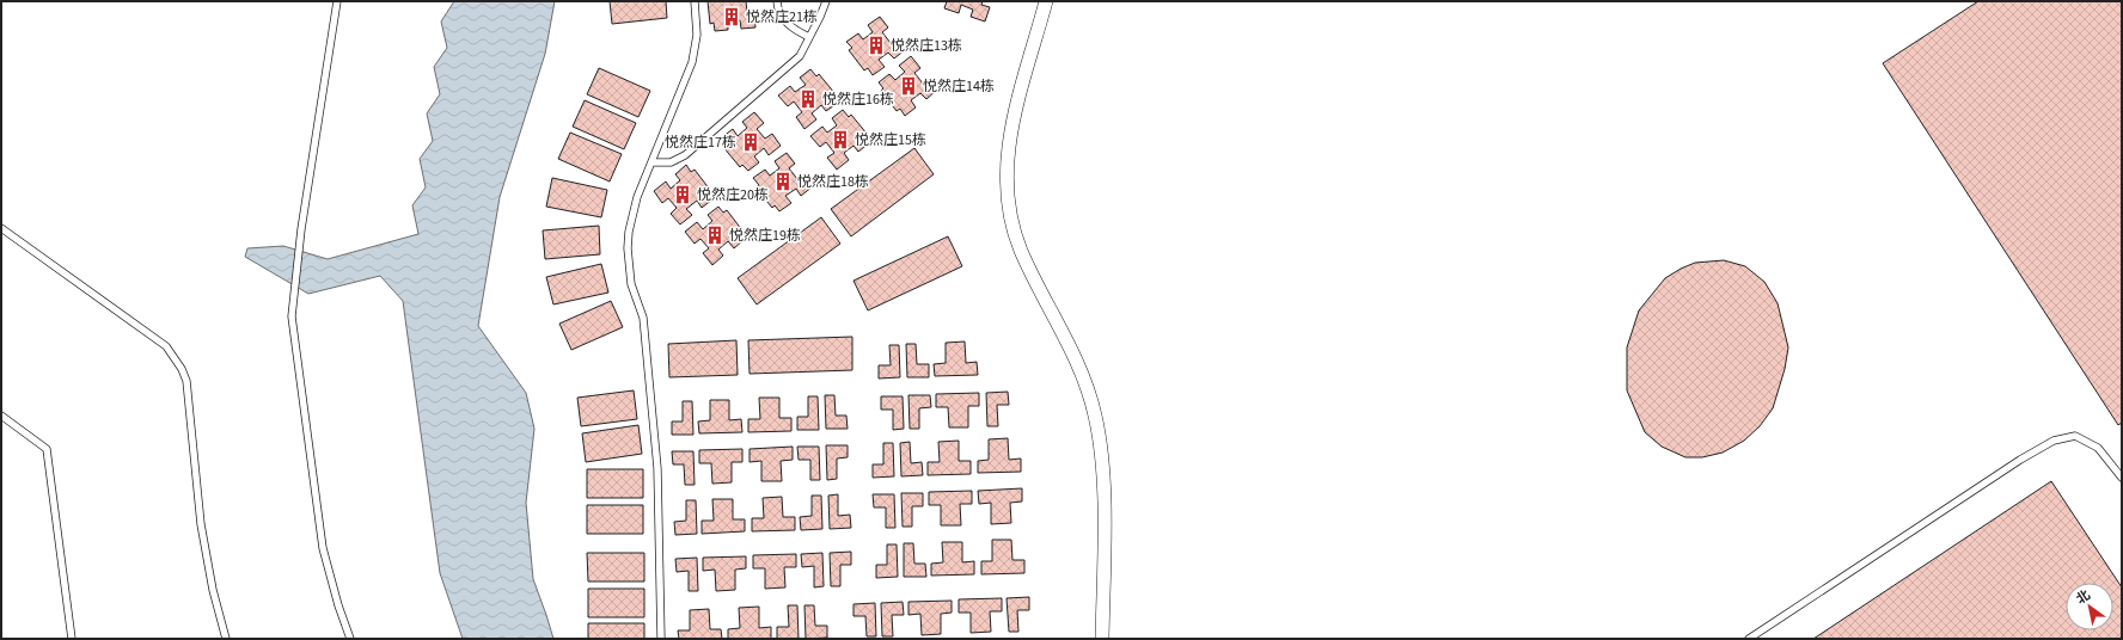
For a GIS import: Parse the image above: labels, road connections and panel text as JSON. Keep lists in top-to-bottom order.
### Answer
{
  "places": {
    "building": [
      "悦然庄21栋",
      "悦然庄13栋",
      "悦然庄14栋",
      "悦然庄16栋",
      "悦然庄15栋",
      "悦然庄17栋",
      "悦然庄18栋",
      "悦然庄20栋",
      "悦然庄19栋"
    ]
  },
  "north": "top left"
}
